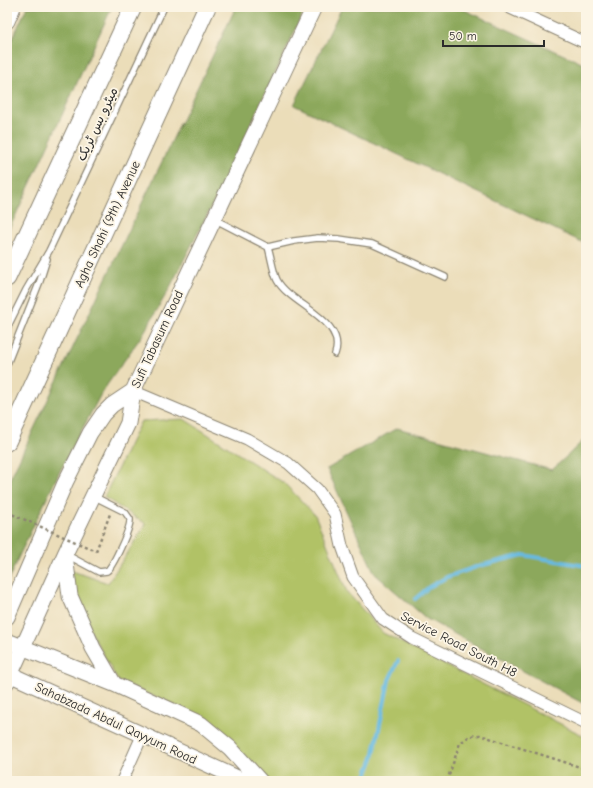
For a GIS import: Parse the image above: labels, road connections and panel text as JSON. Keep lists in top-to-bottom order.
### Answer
{
  "streets": {
    "main road": ["Agha Shahi (9th) Avenue"],
    "street": ["Sufi Tabasum Road", "Service Road South H8", "Sahabzada Abdul Qayyum Road"],
    "lane": ["میٹرو بس ٹریک"]
  },
  "crossings": [
    ["Sufi Tabasum Road", "Service Road South H8"],
    ["Sufi Tabasum Road", "Sahabzada Abdul Qayyum Road"]
  ],
  "scale_bar": "50 m"
}
